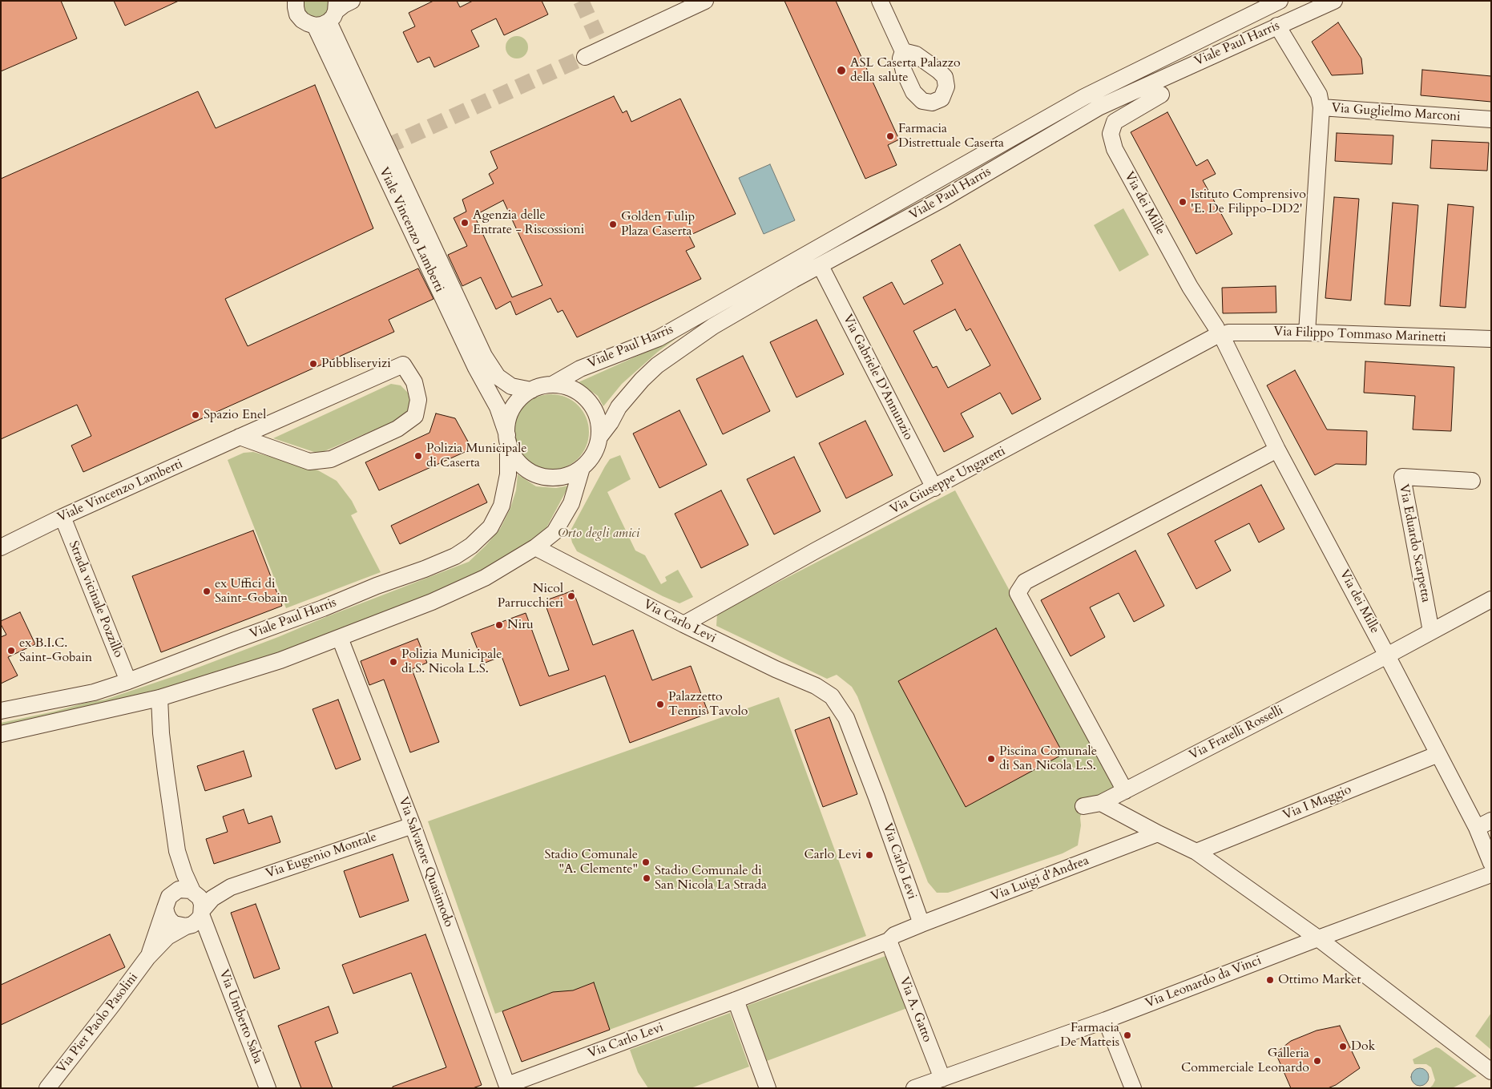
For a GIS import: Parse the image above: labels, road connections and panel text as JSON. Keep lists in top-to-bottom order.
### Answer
{
  "streets": {
    "street": [
      "Viale Paul Harris",
      "Via Guglielmo Marconi",
      "Via dei Mille",
      "Viale Vincenzo Lamberti",
      "Via Filippo Tommaso Marinetti",
      "Via Gabriele D'Annunzio",
      "Via Giuseppe Ungaretti",
      "Via Eduardo Scarpetta",
      "Strada vicinale Pozzillo",
      "Via Carlo Levi",
      "Via Fratelli Rosselli",
      "Via I Maggio",
      "Via Eugenio Montale",
      "Via Salvatore Quasimodo",
      "Via Luigi d'Andrea",
      "Via Leonardo da Vinci",
      "Via A. Gatto",
      "Via Umberto Saba",
      "Via Pier Paolo Pasolini"
    ]
  },
  "crossings": [
    ["Viale Paul Harris", "Via Guglielmo Marconi"],
    ["Viale Paul Harris", "Viale Vincenzo Lamberti"],
    ["Viale Paul Harris", "Via Gabriele D'Annunzio"],
    ["Viale Paul Harris", "Strada vicinale Pozzillo"],
    ["Via dei Mille", "Via Filippo Tommaso Marinetti"],
    ["Via dei Mille", "Via Giuseppe Ungaretti"],
    ["Via dei Mille", "Via Fratelli Rosselli"],
    ["Via dei Mille", "Via I Maggio"],
    ["Viale Vincenzo Lamberti", "Strada vicinale Pozzillo"],
    ["Via Filippo Tommaso Marinetti", "Via Giuseppe Ungaretti"],
    ["Via Gabriele D'Annunzio", "Via Giuseppe Ungaretti"],
    ["Via Giuseppe Ungaretti", "Via Carlo Levi"],
    ["Via Eduardo Scarpetta", "Via Fratelli Rosselli"],
    ["Via Carlo Levi", "Via Salvatore Quasimodo"],
    ["Via Carlo Levi", "Via Luigi d'Andrea"],
    ["Via Carlo Levi", "Via A. Gatto"],
    ["Via Eugenio Montale", "Via Salvatore Quasimodo"],
    ["Via Eugenio Montale", "Via Umberto Saba"],
    ["Via Eugenio Montale", "Via Pier Paolo Pasolini"],
    ["Via Leonardo da Vinci", "Via A. Gatto"],
    ["Via Umberto Saba", "Via Pier Paolo Pasolini"]
  ],
  "parks": ["Orto degli amici"],
  "places": [
    "ASL Caserta Palazzo della salute",
    "Farmacia Distrettuale Caserta",
    "Istituto Comprensivo 'E. De Filippo-DD2'",
    "Agenzia delle Entrate - Riscossioni",
    "Golden Tulip Plaza Caserta",
    "Pubbliservizi",
    "Spazio Enel",
    "Polizia Municipale di Caserta",
    "ex Uffici di Saint-Gobain",
    "Nicol Parrucchieri",
    "Niru",
    "ex B.I.C. Saint-Gobain",
    "Polizia Municipale di S. Nicola L.S.",
    "Palazzetto Tennis Tavolo",
    "Piscina Comunale di San Nicola L.S.",
    "Carlo Levi",
    "Stadio Comunale \"A. Clemente\"",
    "Stadio Comunale di San Nicola La Strada",
    "Ottimo Market",
    "Farmacia De Matteis",
    "Dok",
    "Galleria Commerciale Leonardo"
  ]
}
